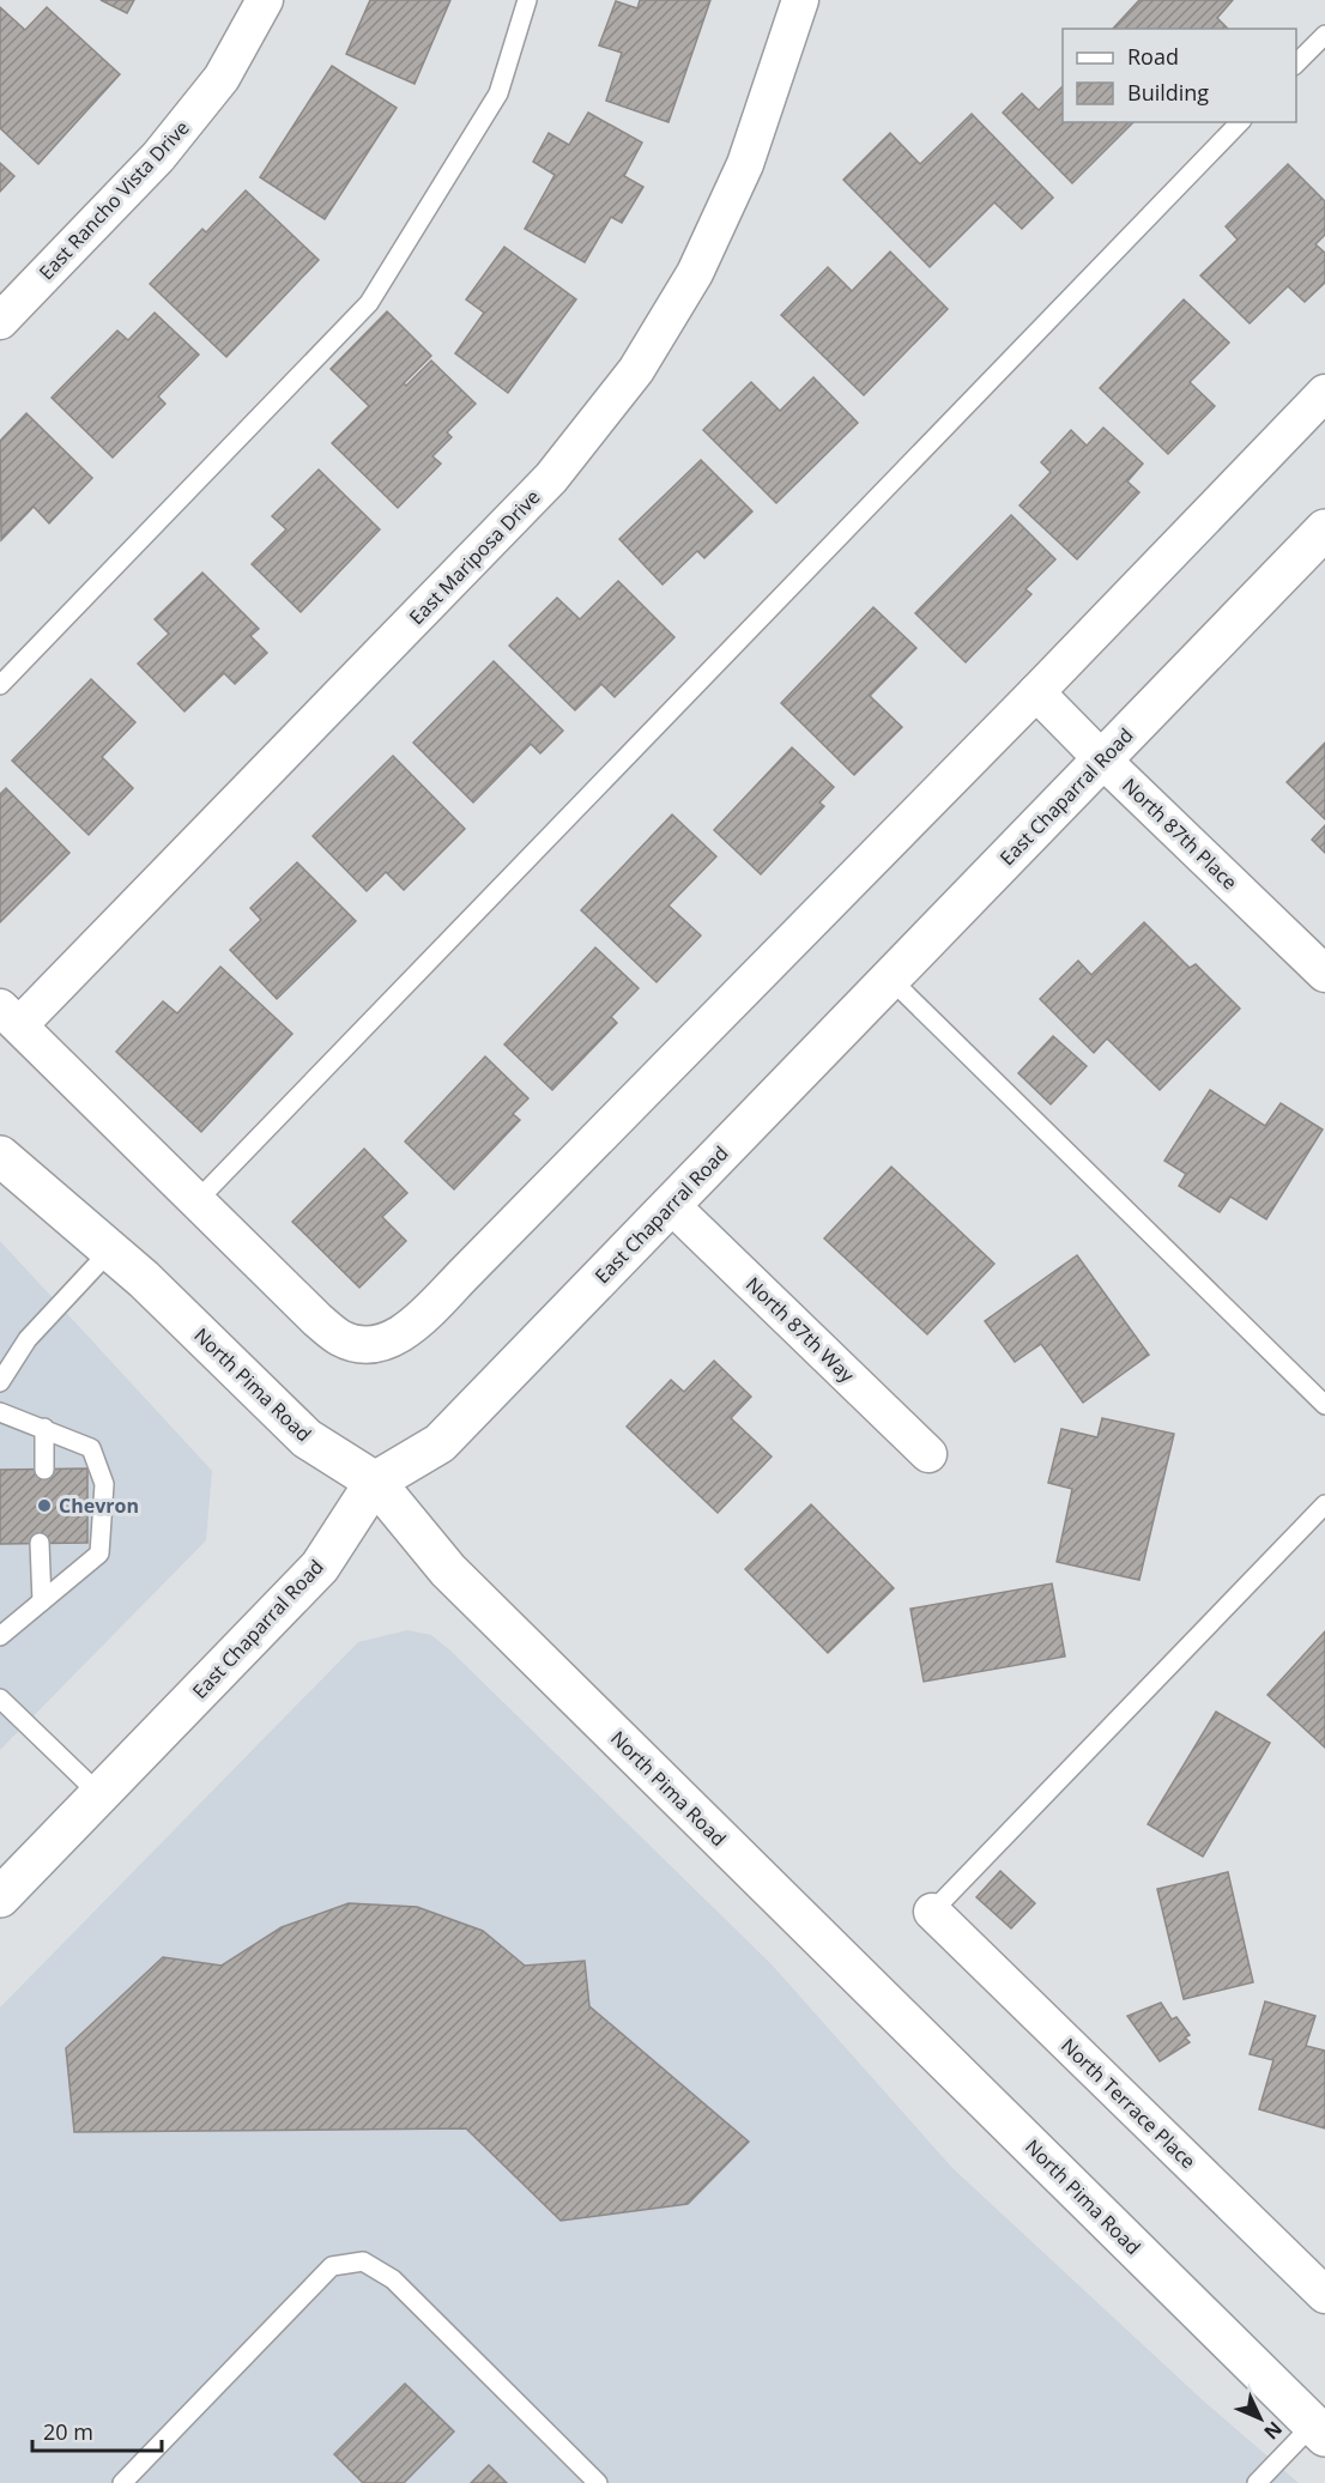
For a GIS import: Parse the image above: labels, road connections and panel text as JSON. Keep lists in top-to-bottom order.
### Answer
{
  "streets": {
    "main road": ["East Chaparral Road", "North Pima Road"],
    "street": [
      "East Rancho Vista Drive",
      "East Mariposa Drive",
      "North 87th Place",
      "North 87th Way",
      "North Terrace Place"
    ]
  },
  "crossings": [
    ["East Chaparral Road", "North 87th Place"],
    ["East Chaparral Road", "North 87th Way"],
    ["East Chaparral Road", "North Pima Road"]
  ],
  "places": ["Chevron"],
  "legend": ["Road", "Building"],
  "scale_bar": "20 m",
  "north": "bottom right"
}
